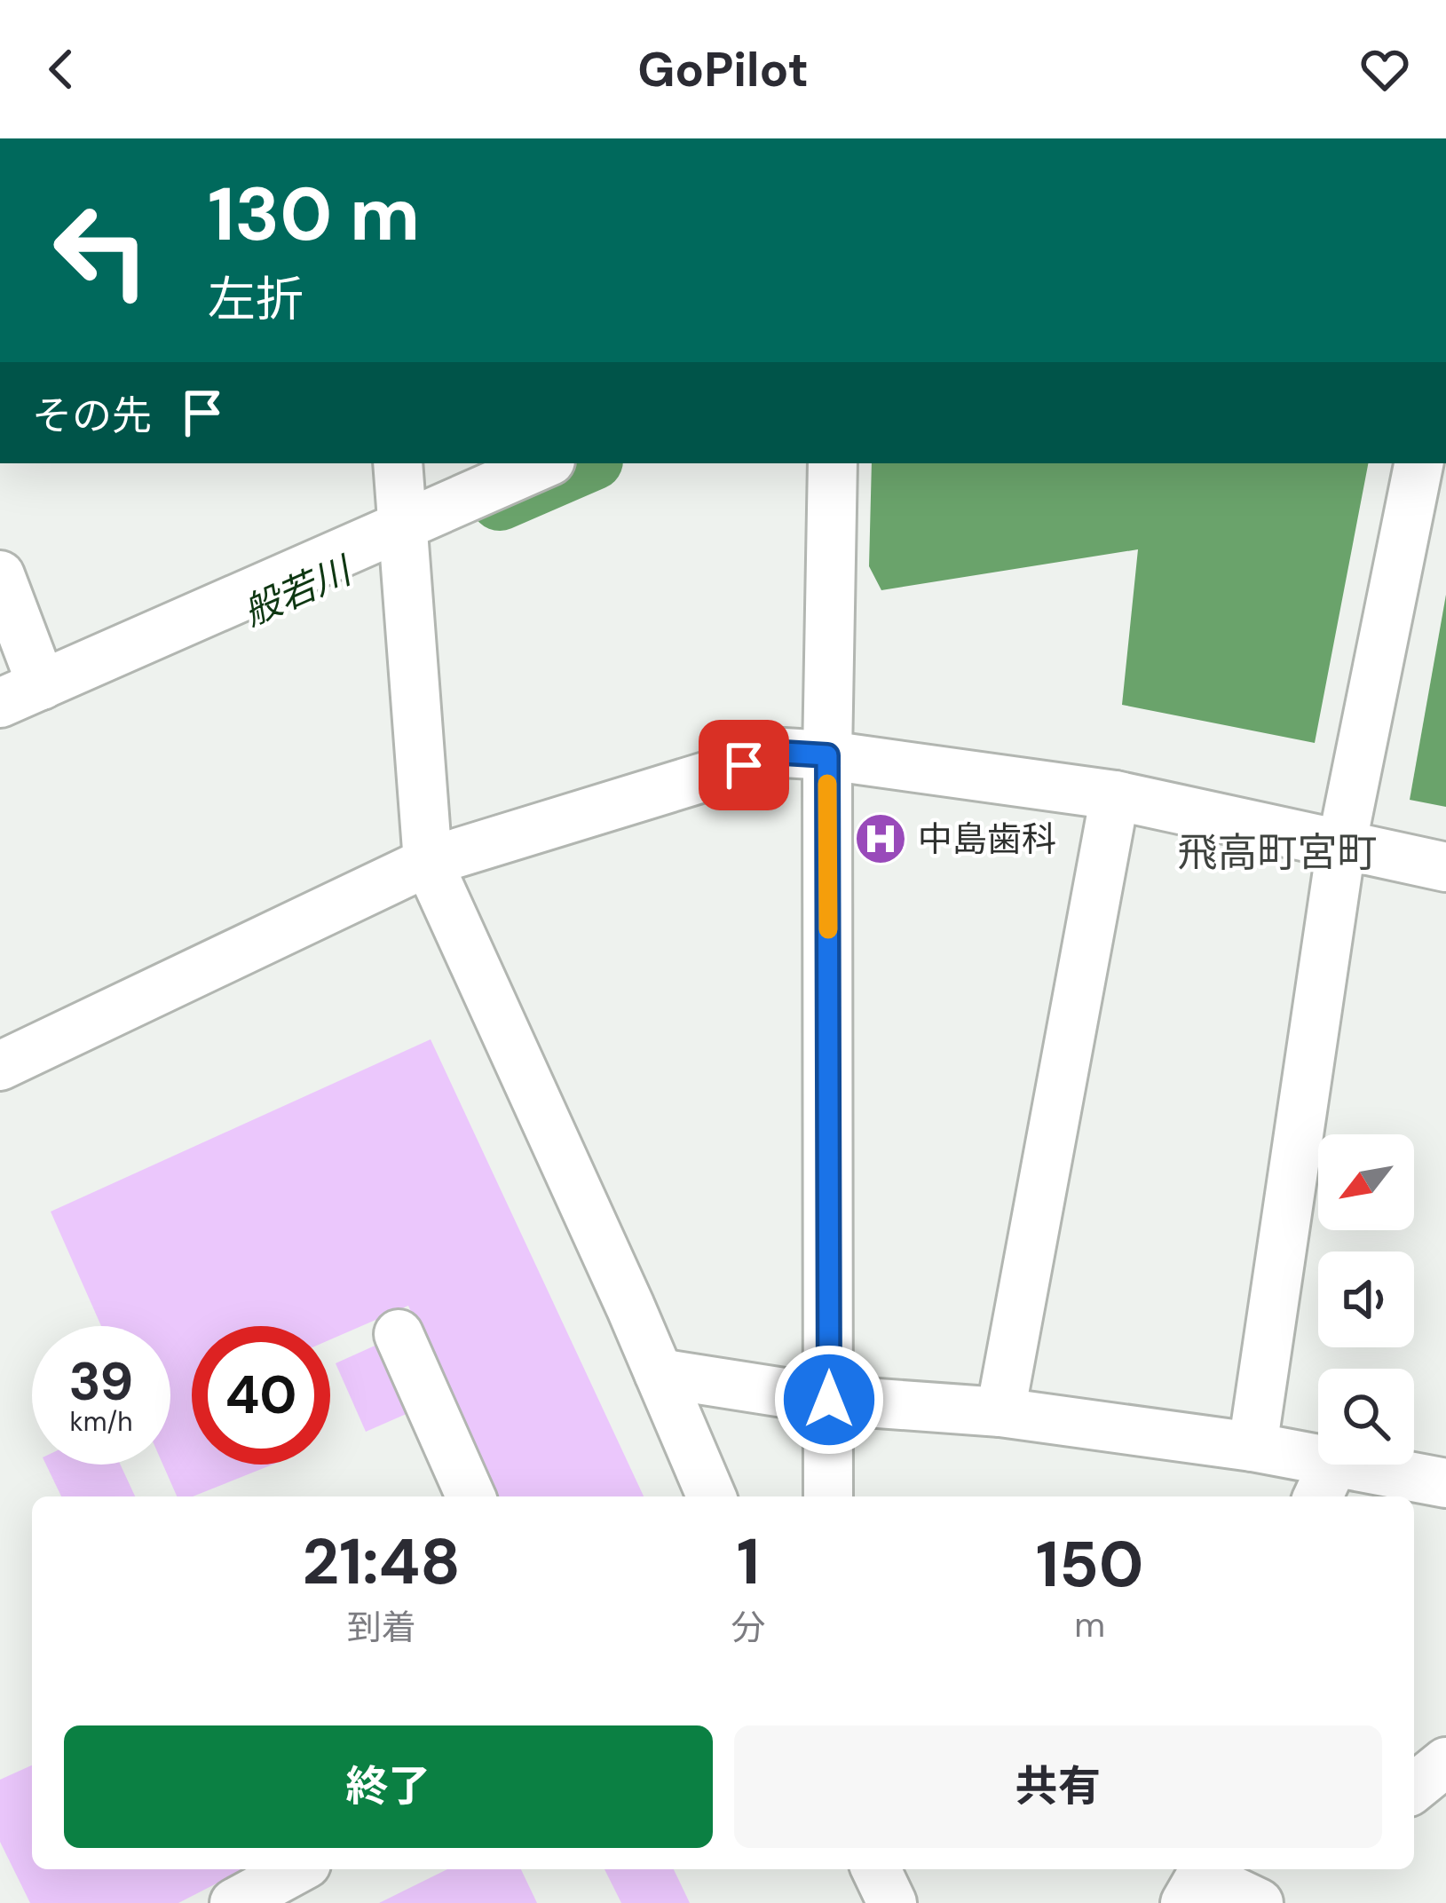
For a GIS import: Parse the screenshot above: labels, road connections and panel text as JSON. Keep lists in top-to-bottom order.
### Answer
{
  "districts": ["飛高町宮町"],
  "water": ["般若川"],
  "places": {
    "hospital": ["中島歯科"]
  },
  "north": "bottom left",
  "page": {
    "header": "GoPilot",
    "turn": ["130 m", "左折"],
    "then": "その先",
    "speed": "39 km/h",
    "limit": "40",
    "eta": [
      "21:48",
      "到着",
      "1",
      "分",
      "150",
      "m"
    ],
    "buttons": ["終了", "共有"]
  }
}
